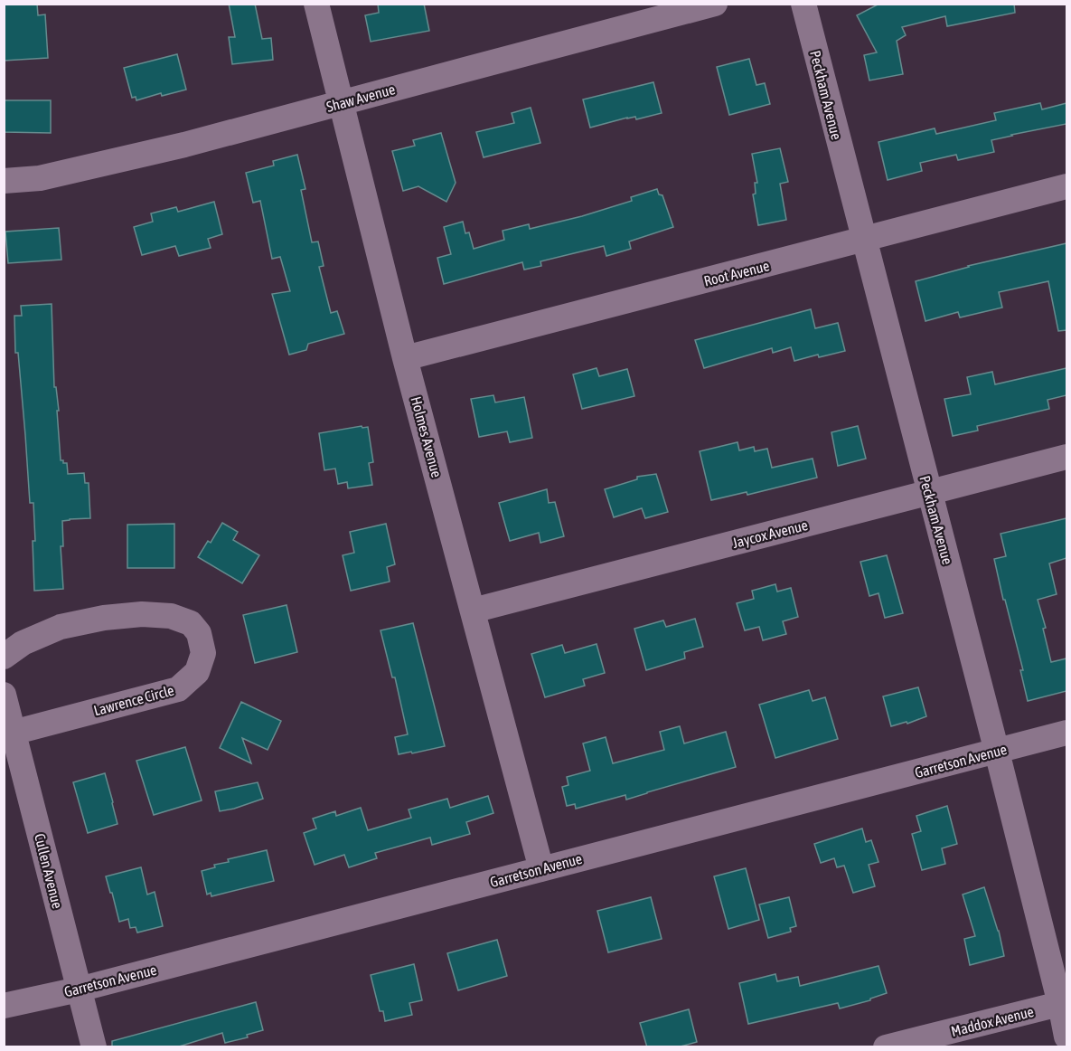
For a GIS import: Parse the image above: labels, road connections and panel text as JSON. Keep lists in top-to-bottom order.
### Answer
{
  "streets": {
    "street": [
      "Peckham Avenue",
      "Shaw Avenue",
      "Root Avenue",
      "Holmes Avenue",
      "Jaycox Avenue",
      "Lawrence Circle",
      "Garretson Avenue",
      "Cullen Avenue",
      "Maddox Avenue"
    ]
  },
  "crossings": [
    ["Peckham Avenue", "Root Avenue"],
    ["Peckham Avenue", "Jaycox Avenue"],
    ["Peckham Avenue", "Garretson Avenue"],
    ["Peckham Avenue", "Maddox Avenue"],
    ["Shaw Avenue", "Holmes Avenue"],
    ["Root Avenue", "Holmes Avenue"],
    ["Holmes Avenue", "Jaycox Avenue"],
    ["Holmes Avenue", "Garretson Avenue"],
    ["Lawrence Circle", "Cullen Avenue"],
    ["Garretson Avenue", "Cullen Avenue"]
  ]
}
